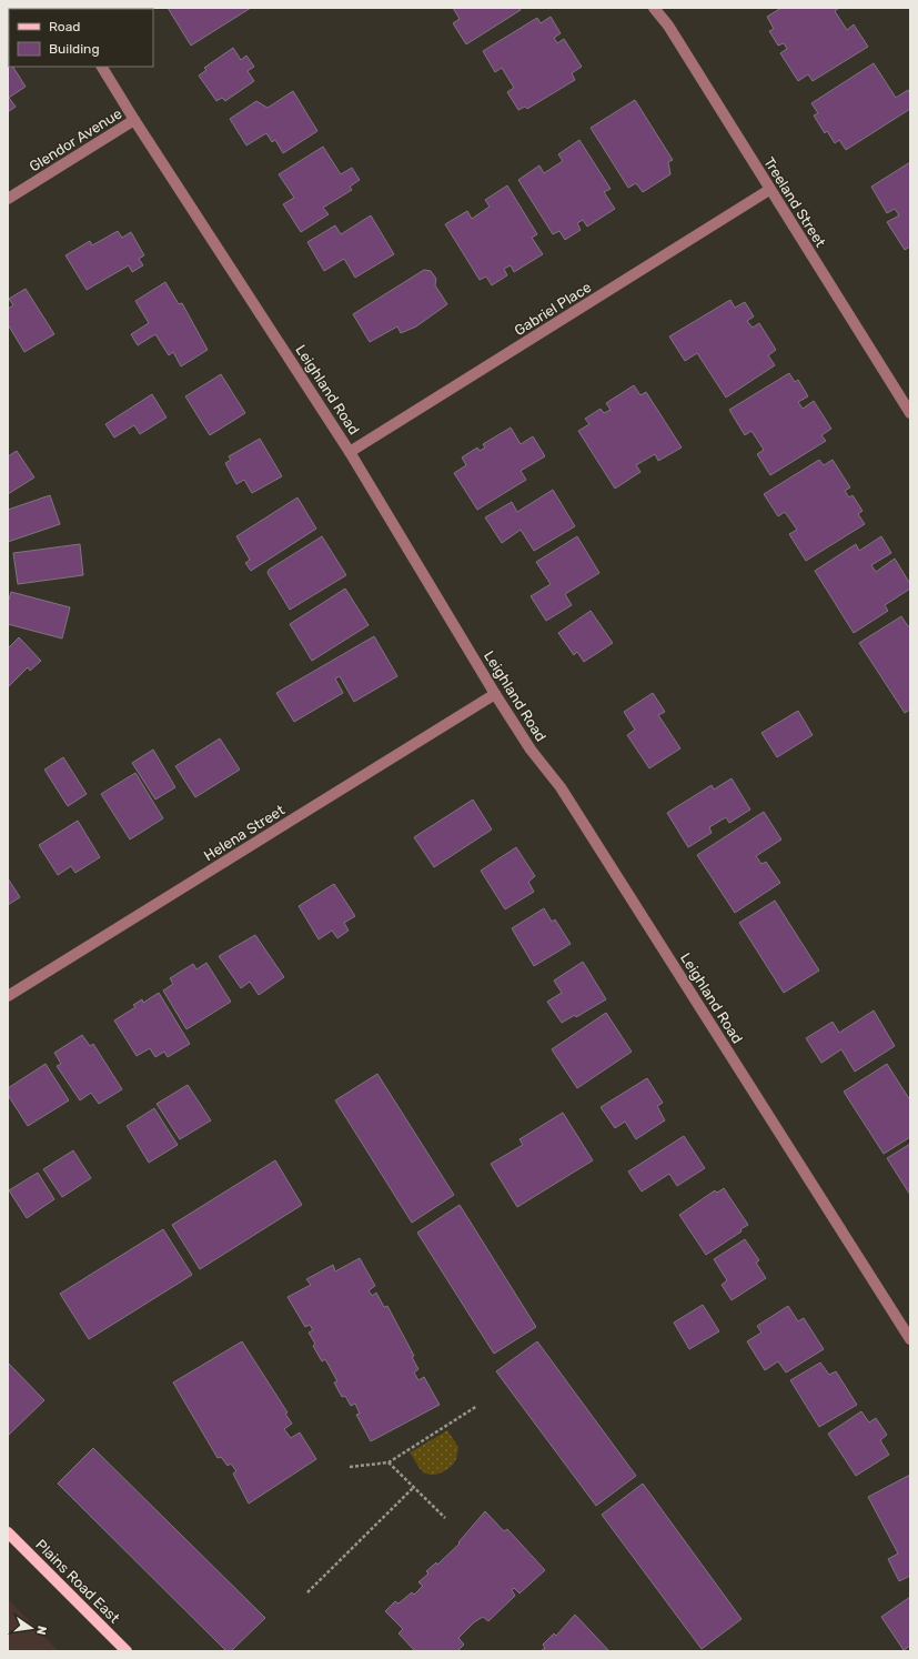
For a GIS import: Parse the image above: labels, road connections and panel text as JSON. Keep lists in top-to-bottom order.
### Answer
{
  "streets": {
    "main road": ["Plains Road East"],
    "street": [
      "Glendor Avenue",
      "Treeland Street",
      "Gabriel Place",
      "Leighland Road",
      "Helena Street"
    ]
  },
  "crossings": [
    ["Glendor Avenue", "Leighland Road"],
    ["Treeland Street", "Gabriel Place"],
    ["Gabriel Place", "Leighland Road"],
    ["Leighland Road", "Helena Street"]
  ],
  "legend": ["Road", "Building"],
  "north": "right"
}
